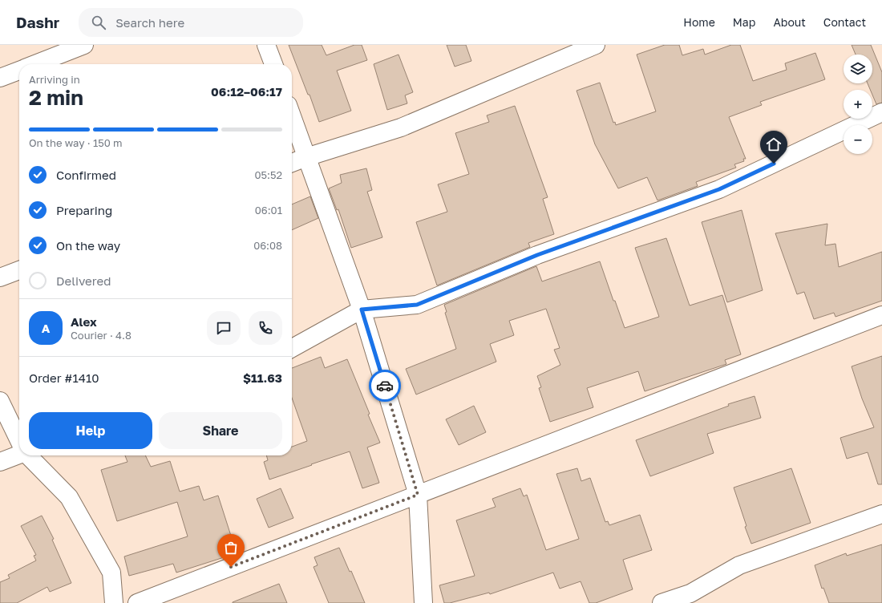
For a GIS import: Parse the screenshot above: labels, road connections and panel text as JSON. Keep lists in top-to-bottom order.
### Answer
{
  "page": {
    "header": "Dashr",
    "search": "Search here",
    "nav": [
      "Home",
      "Map",
      "About",
      "Contact"
    ],
    "map_buttons": ["+", "−"],
    "heading": ["2 min", "Arriving in", "06:12–06:17"],
    "panel": [
      "Alex",
      "Courier · 4.8",
      "Order #1410",
      "$11.63"
    ],
    "bar": "On the way · 150 m",
    "list": [
      ["Confirmed", "05:52"],
      ["Preparing", "06:01"],
      ["On the way", "06:08"],
      "Delivered"
    ],
    "round": "A",
    "buttons": ["Help", "Share"]
  }
}
